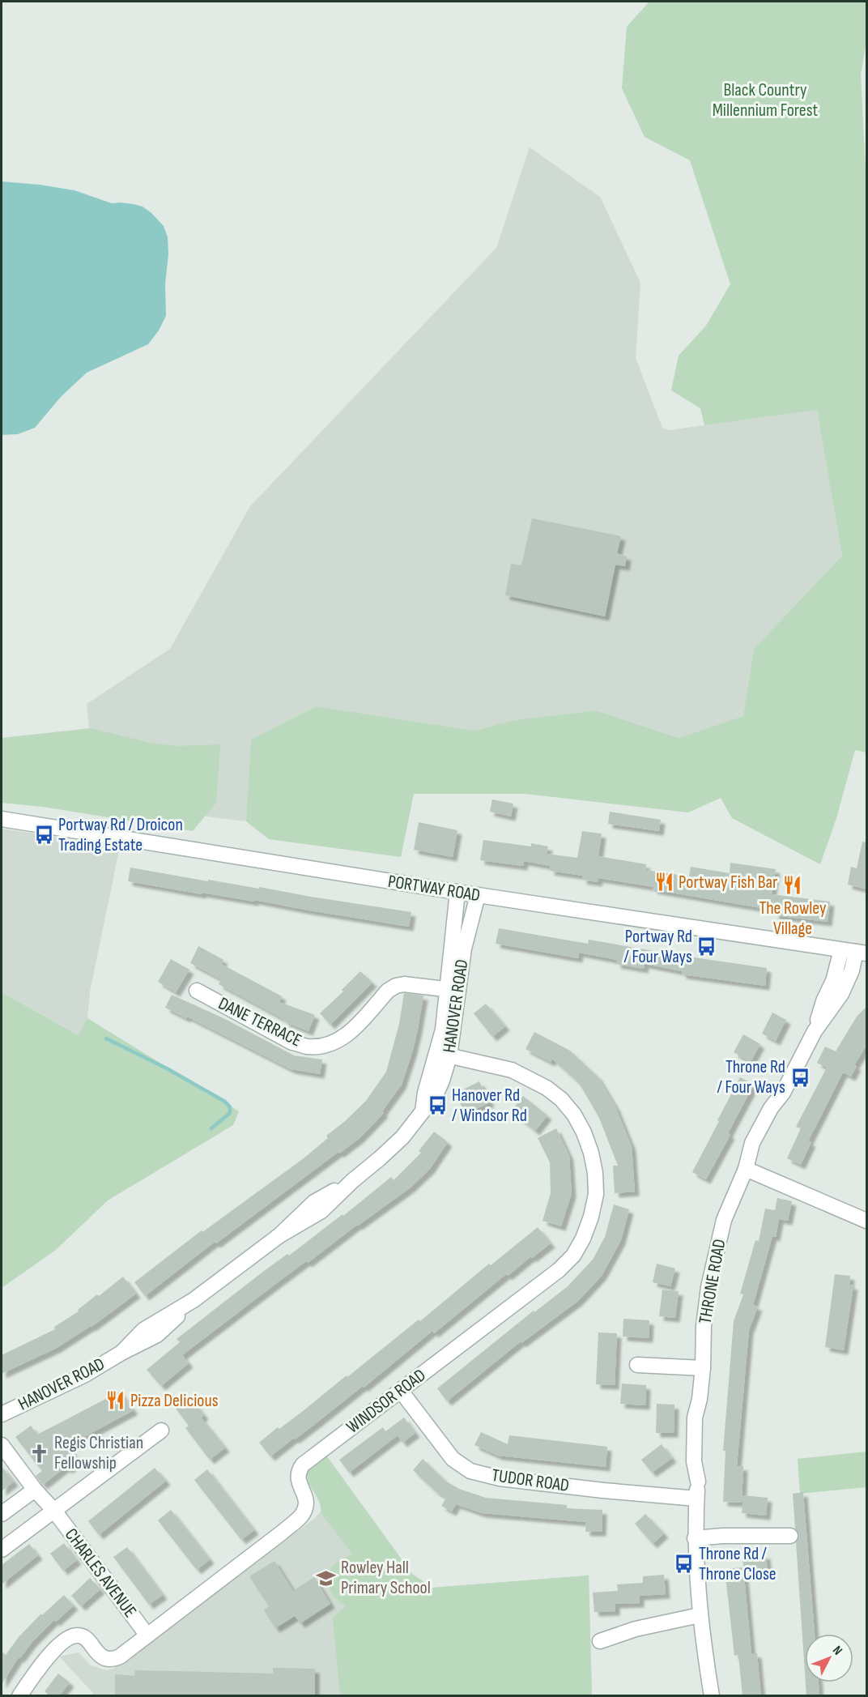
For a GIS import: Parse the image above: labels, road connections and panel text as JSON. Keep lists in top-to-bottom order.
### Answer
{
  "streets": {
    "street": [
      "PORTWAY ROAD",
      "HANOVER ROAD",
      "DANE TERRACE",
      "THRONE ROAD",
      "WINDSOR ROAD",
      "TUDOR ROAD",
      "CHARLES AVENUE"
    ]
  },
  "crossings": [
    ["PORTWAY ROAD", "HANOVER ROAD"],
    ["PORTWAY ROAD", "THRONE ROAD"],
    ["HANOVER ROAD", "DANE TERRACE"],
    ["HANOVER ROAD", "WINDSOR ROAD"],
    ["THRONE ROAD", "TUDOR ROAD"],
    ["WINDSOR ROAD", "TUDOR ROAD"],
    ["WINDSOR ROAD", "CHARLES AVENUE"]
  ],
  "parks": ["Black Country Millennium Forest"],
  "places": {
    "bus stop": [
      "Portway Rd / Droicon Trading Estate",
      "Portway Rd / Four Ways",
      "Throne Rd / Four Ways",
      "Hanover Rd / Windsor Rd",
      "Throne Rd / Throne Close"
    ],
    "restaurant": ["Portway Fish Bar", "The Rowley Village", "Pizza Delicious"],
    "church": ["Regis Christian Fellowship"],
    "school or university": ["Rowley Hall Primary School"]
  },
  "north": "top right"
}
